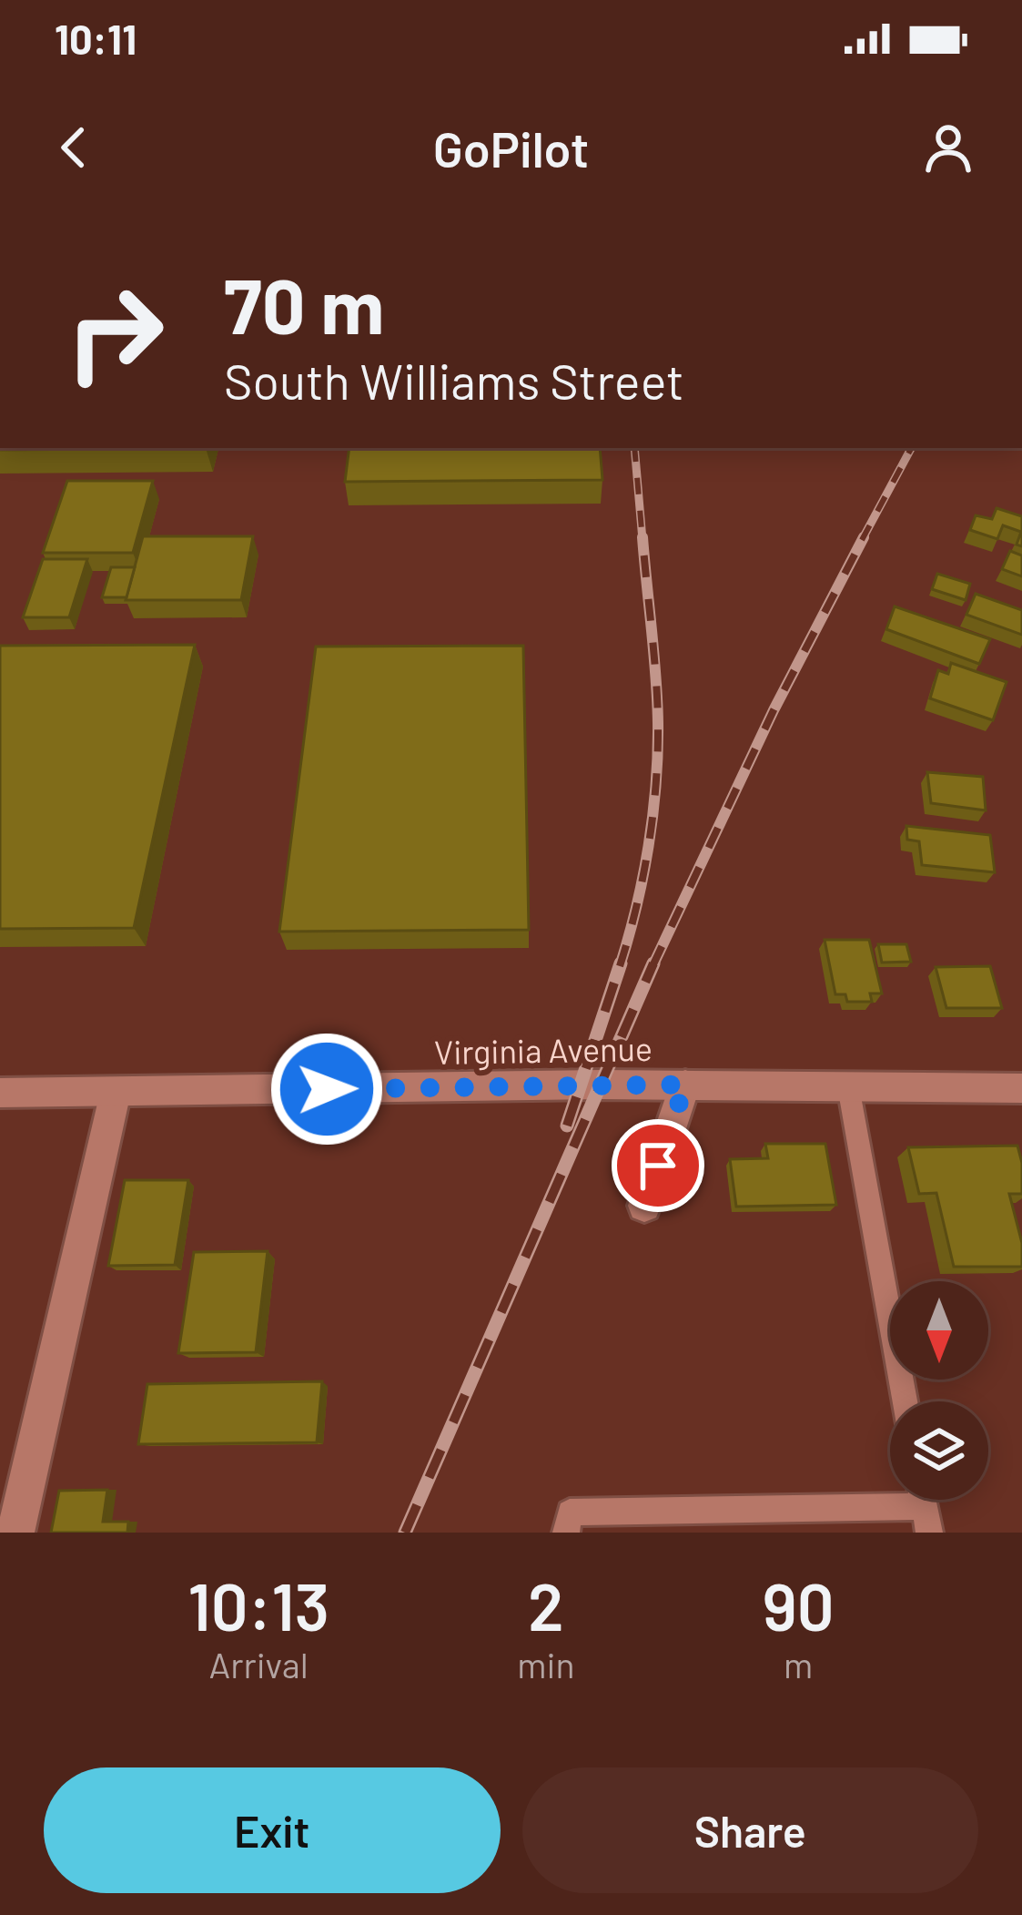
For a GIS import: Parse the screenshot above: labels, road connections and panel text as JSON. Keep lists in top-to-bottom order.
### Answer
{
  "streets": {
    "street": ["Virginia Avenue"]
  },
  "north": "bottom",
  "page": {
    "status": "10:11",
    "header": "GoPilot",
    "turn": ["70 m", "South Williams Street"],
    "eta": [
      "10:13",
      "Arrival",
      "2",
      "min",
      "90",
      "m"
    ],
    "buttons": ["Exit", "Share"]
  }
}
